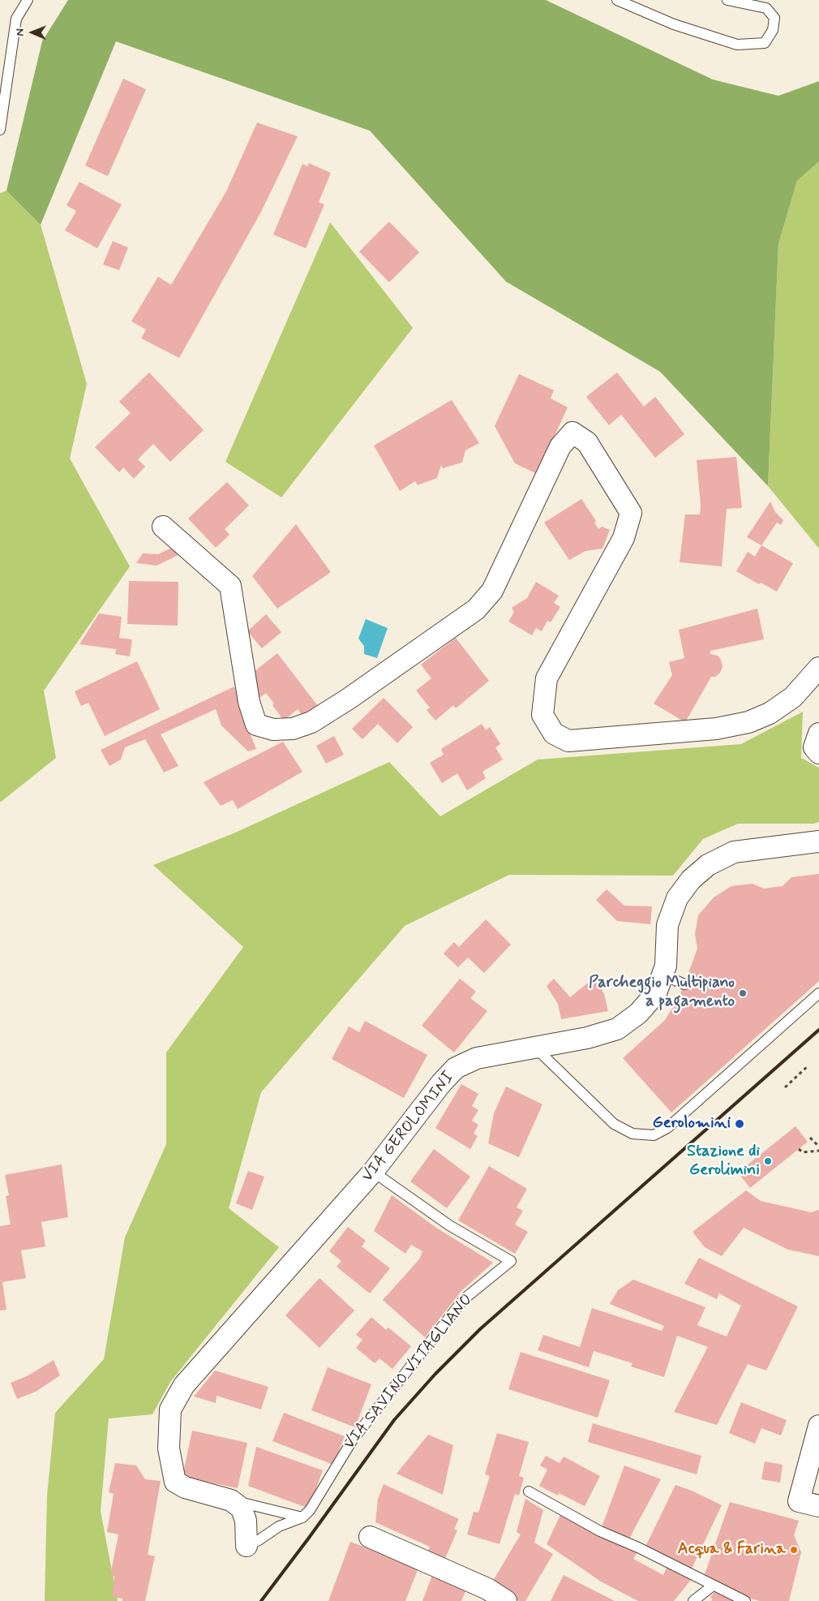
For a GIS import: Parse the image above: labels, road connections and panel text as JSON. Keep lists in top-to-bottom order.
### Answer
{
  "streets": {
    "street": ["VIA GEROLOMINI"],
    "lane": ["VIA SAVINO VITAGLIANO"]
  },
  "crossings": [
    ["VIA GEROLOMINI", "VIA SAVINO VITAGLIANO"]
  ],
  "places": [
    "Parcheggio Multipiano a pagamento",
    "Gerolomini",
    "Stazione di Gerolimini",
    "Acqua & Farina"
  ],
  "north": "left"
}
